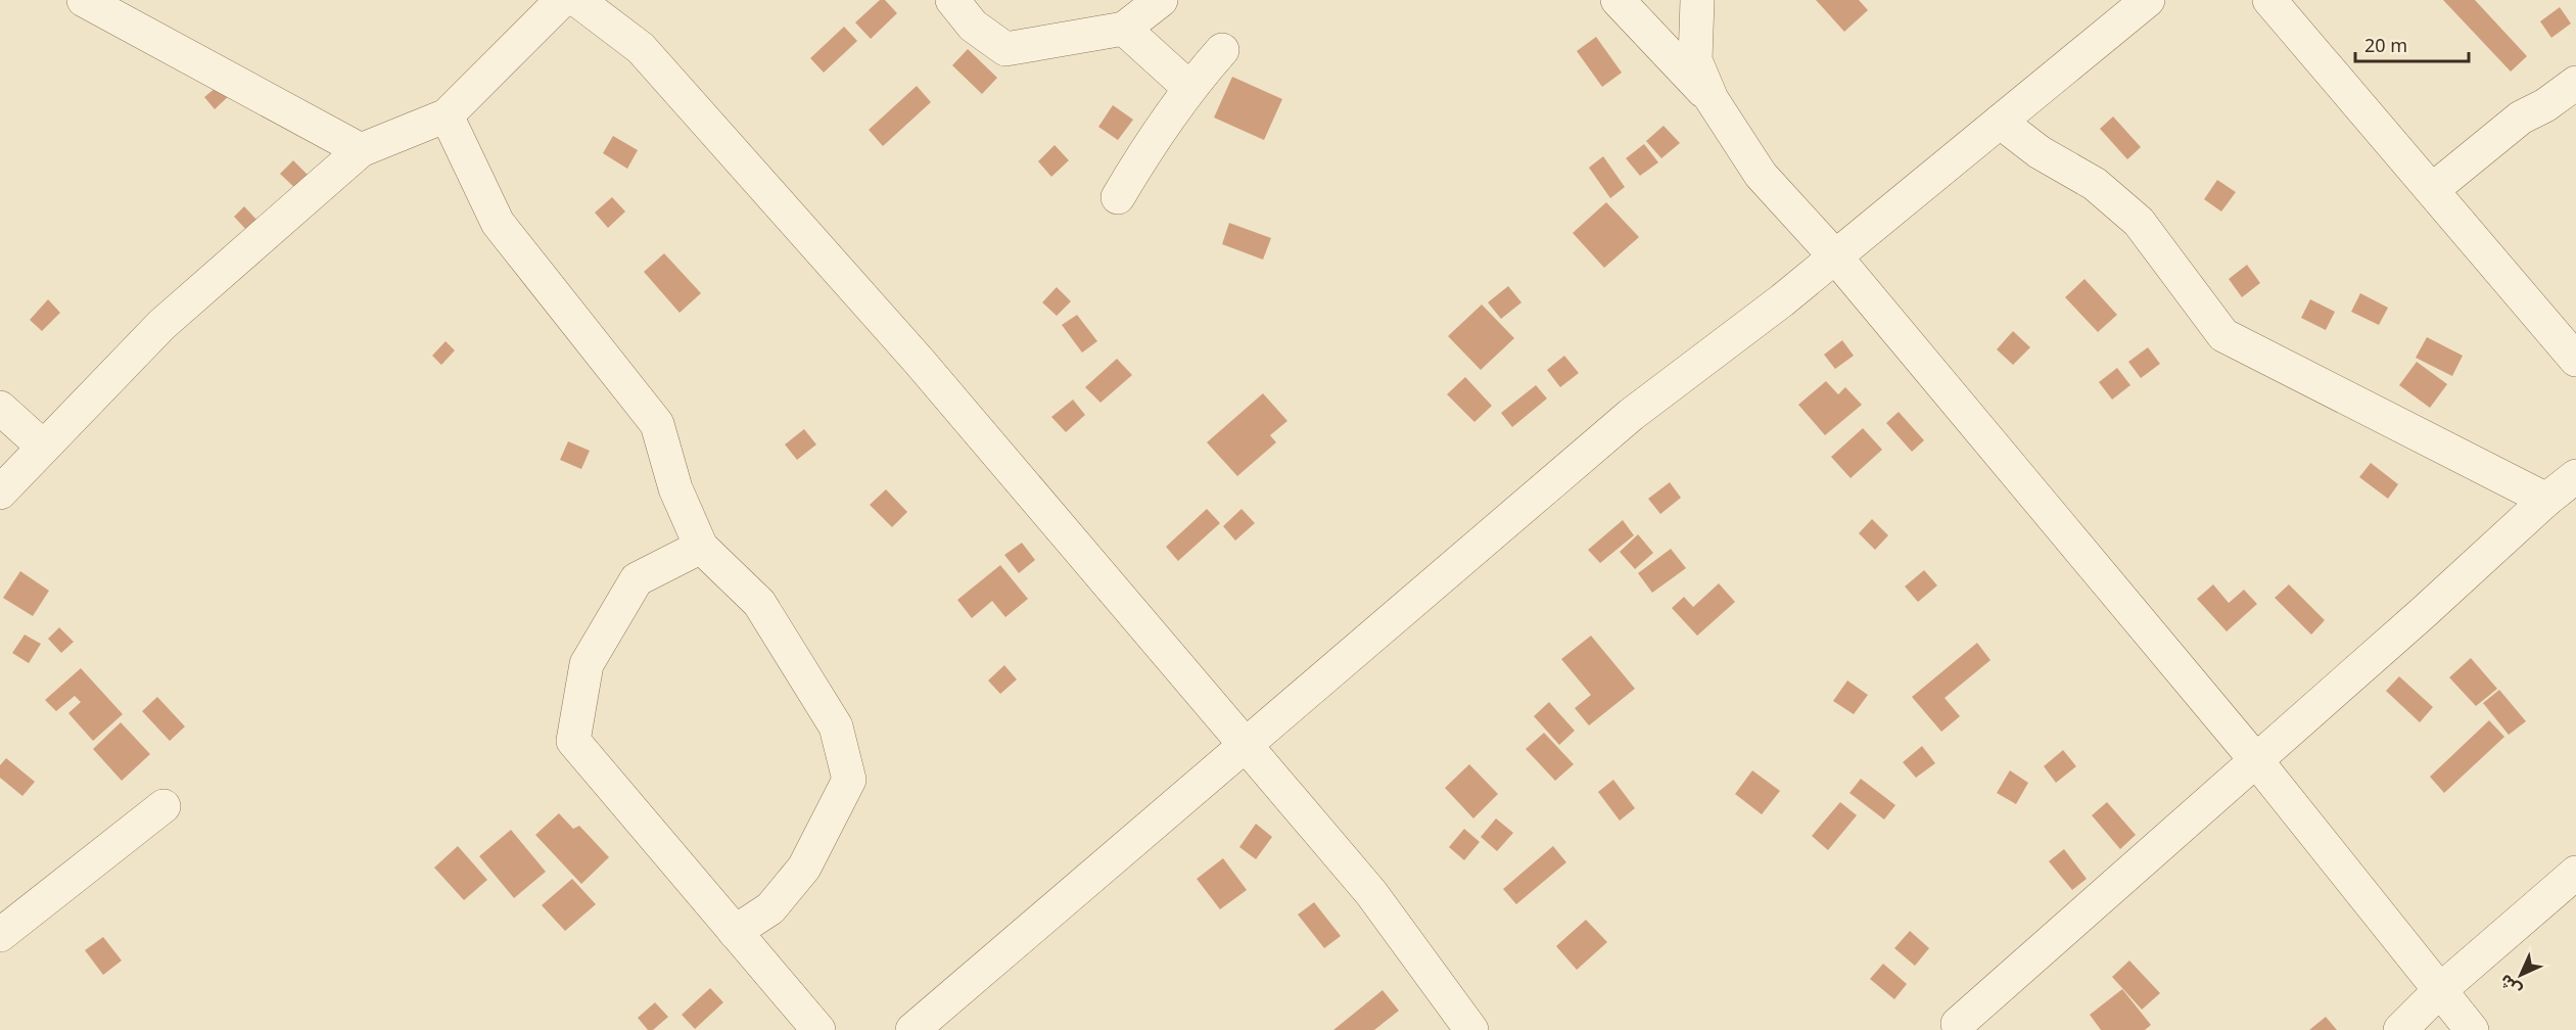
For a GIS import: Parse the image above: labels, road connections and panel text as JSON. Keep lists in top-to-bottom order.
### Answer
{
  "scale_bar": "20 m",
  "north": "bottom left"
}
